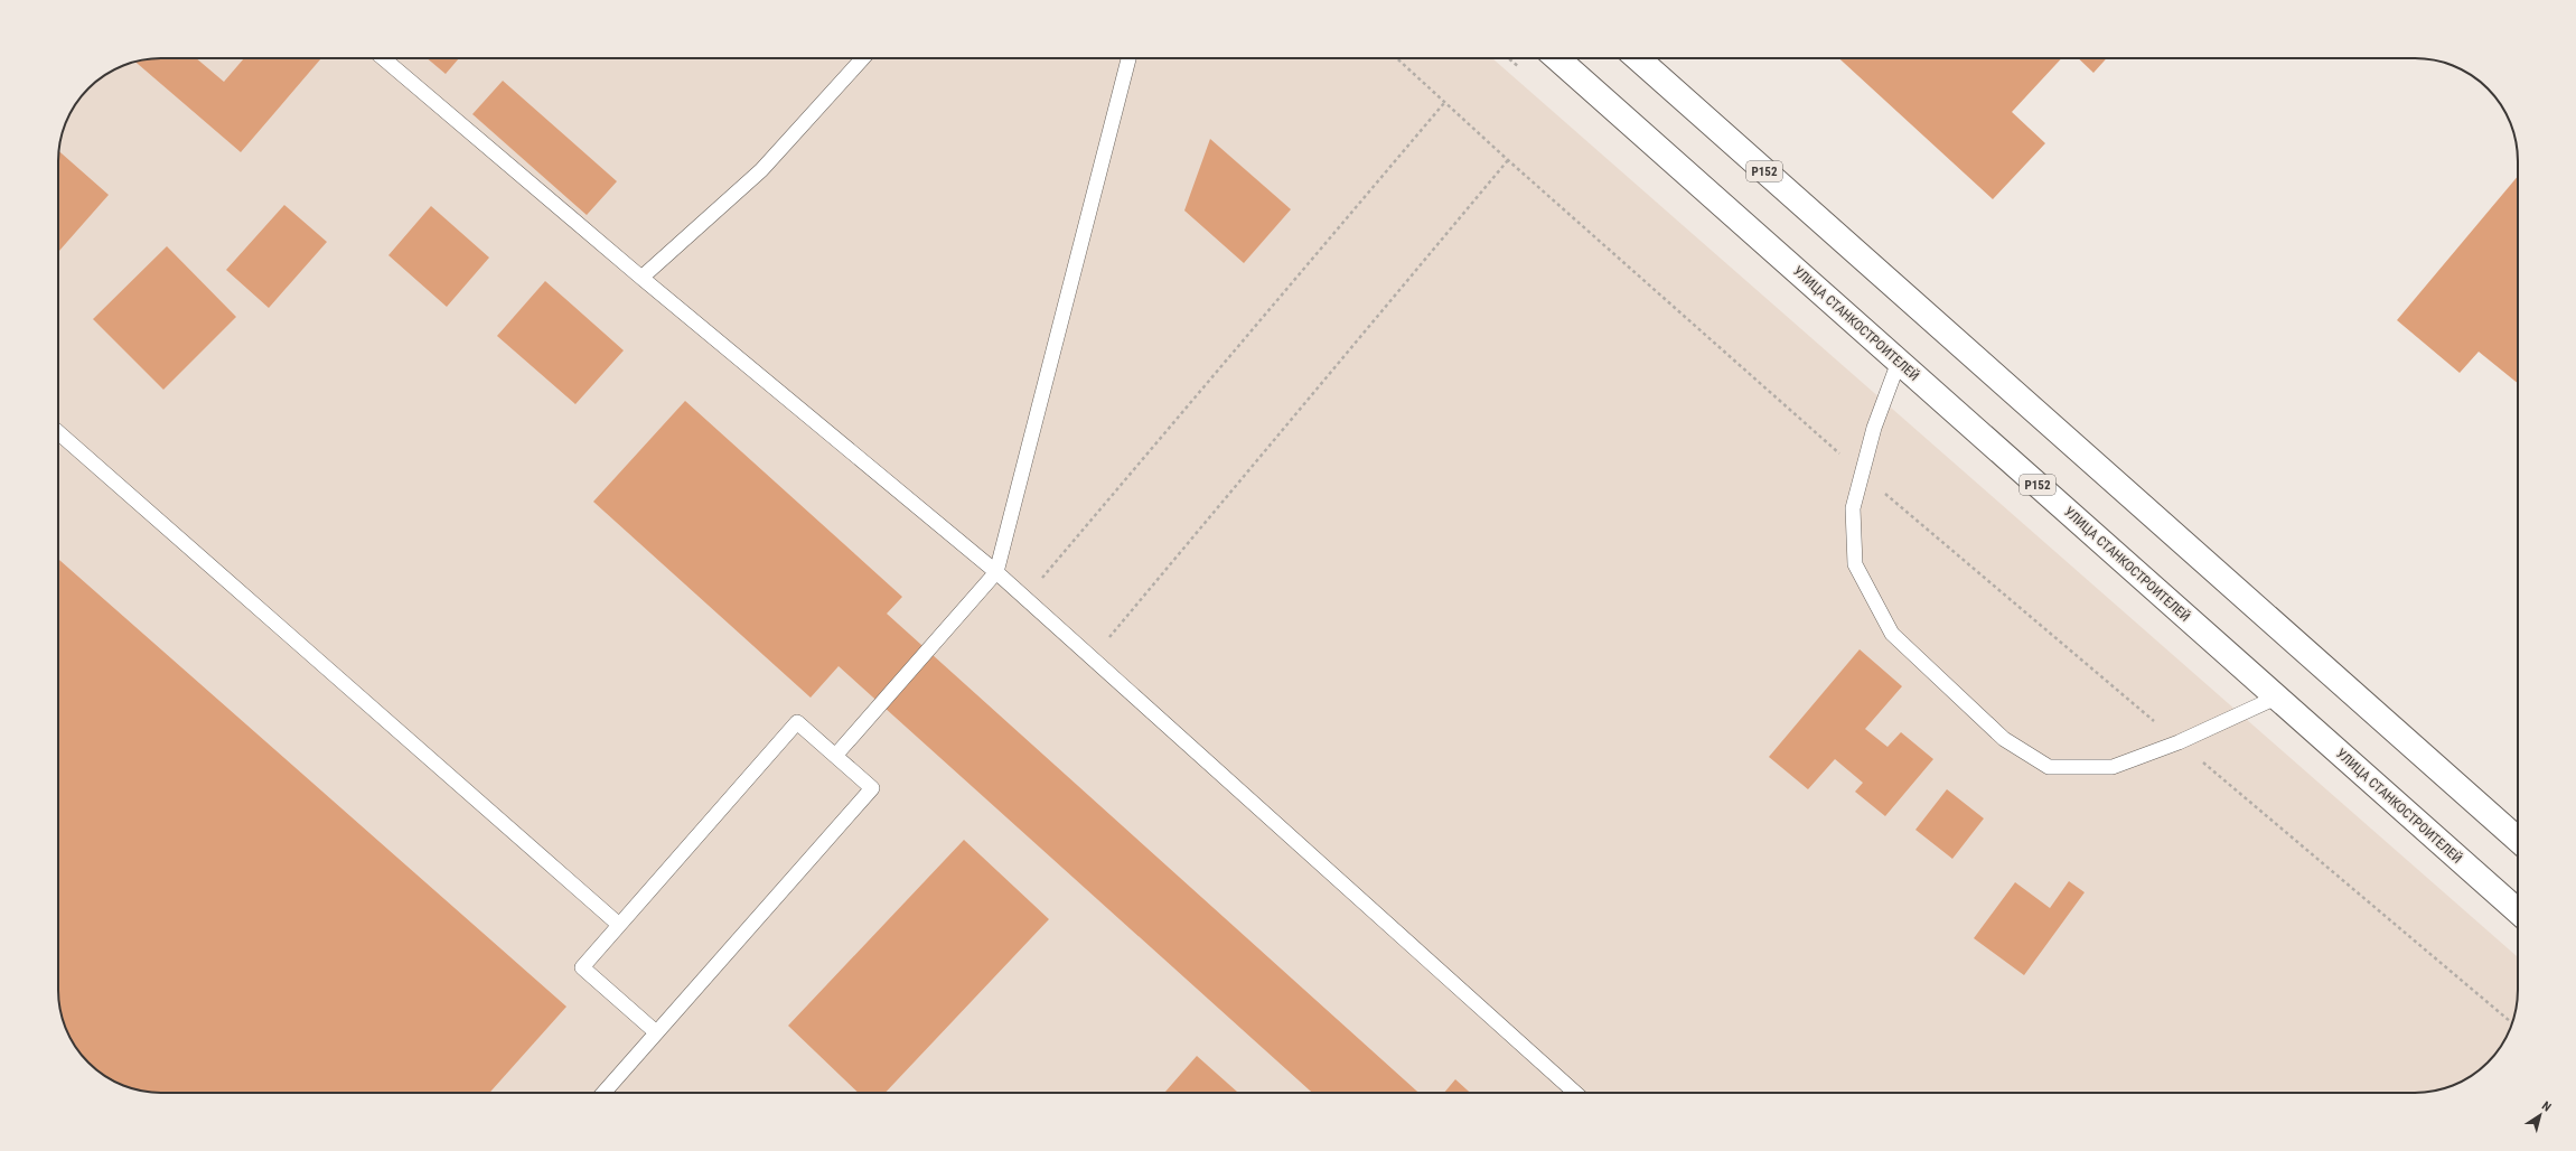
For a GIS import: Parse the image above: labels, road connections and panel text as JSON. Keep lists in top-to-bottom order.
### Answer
{
  "streets": {
    "main road": ["Р152", "УЛИЦА СТАНКОСТРОИТЕЛЕЙ"]
  },
  "north": "top right"
}
